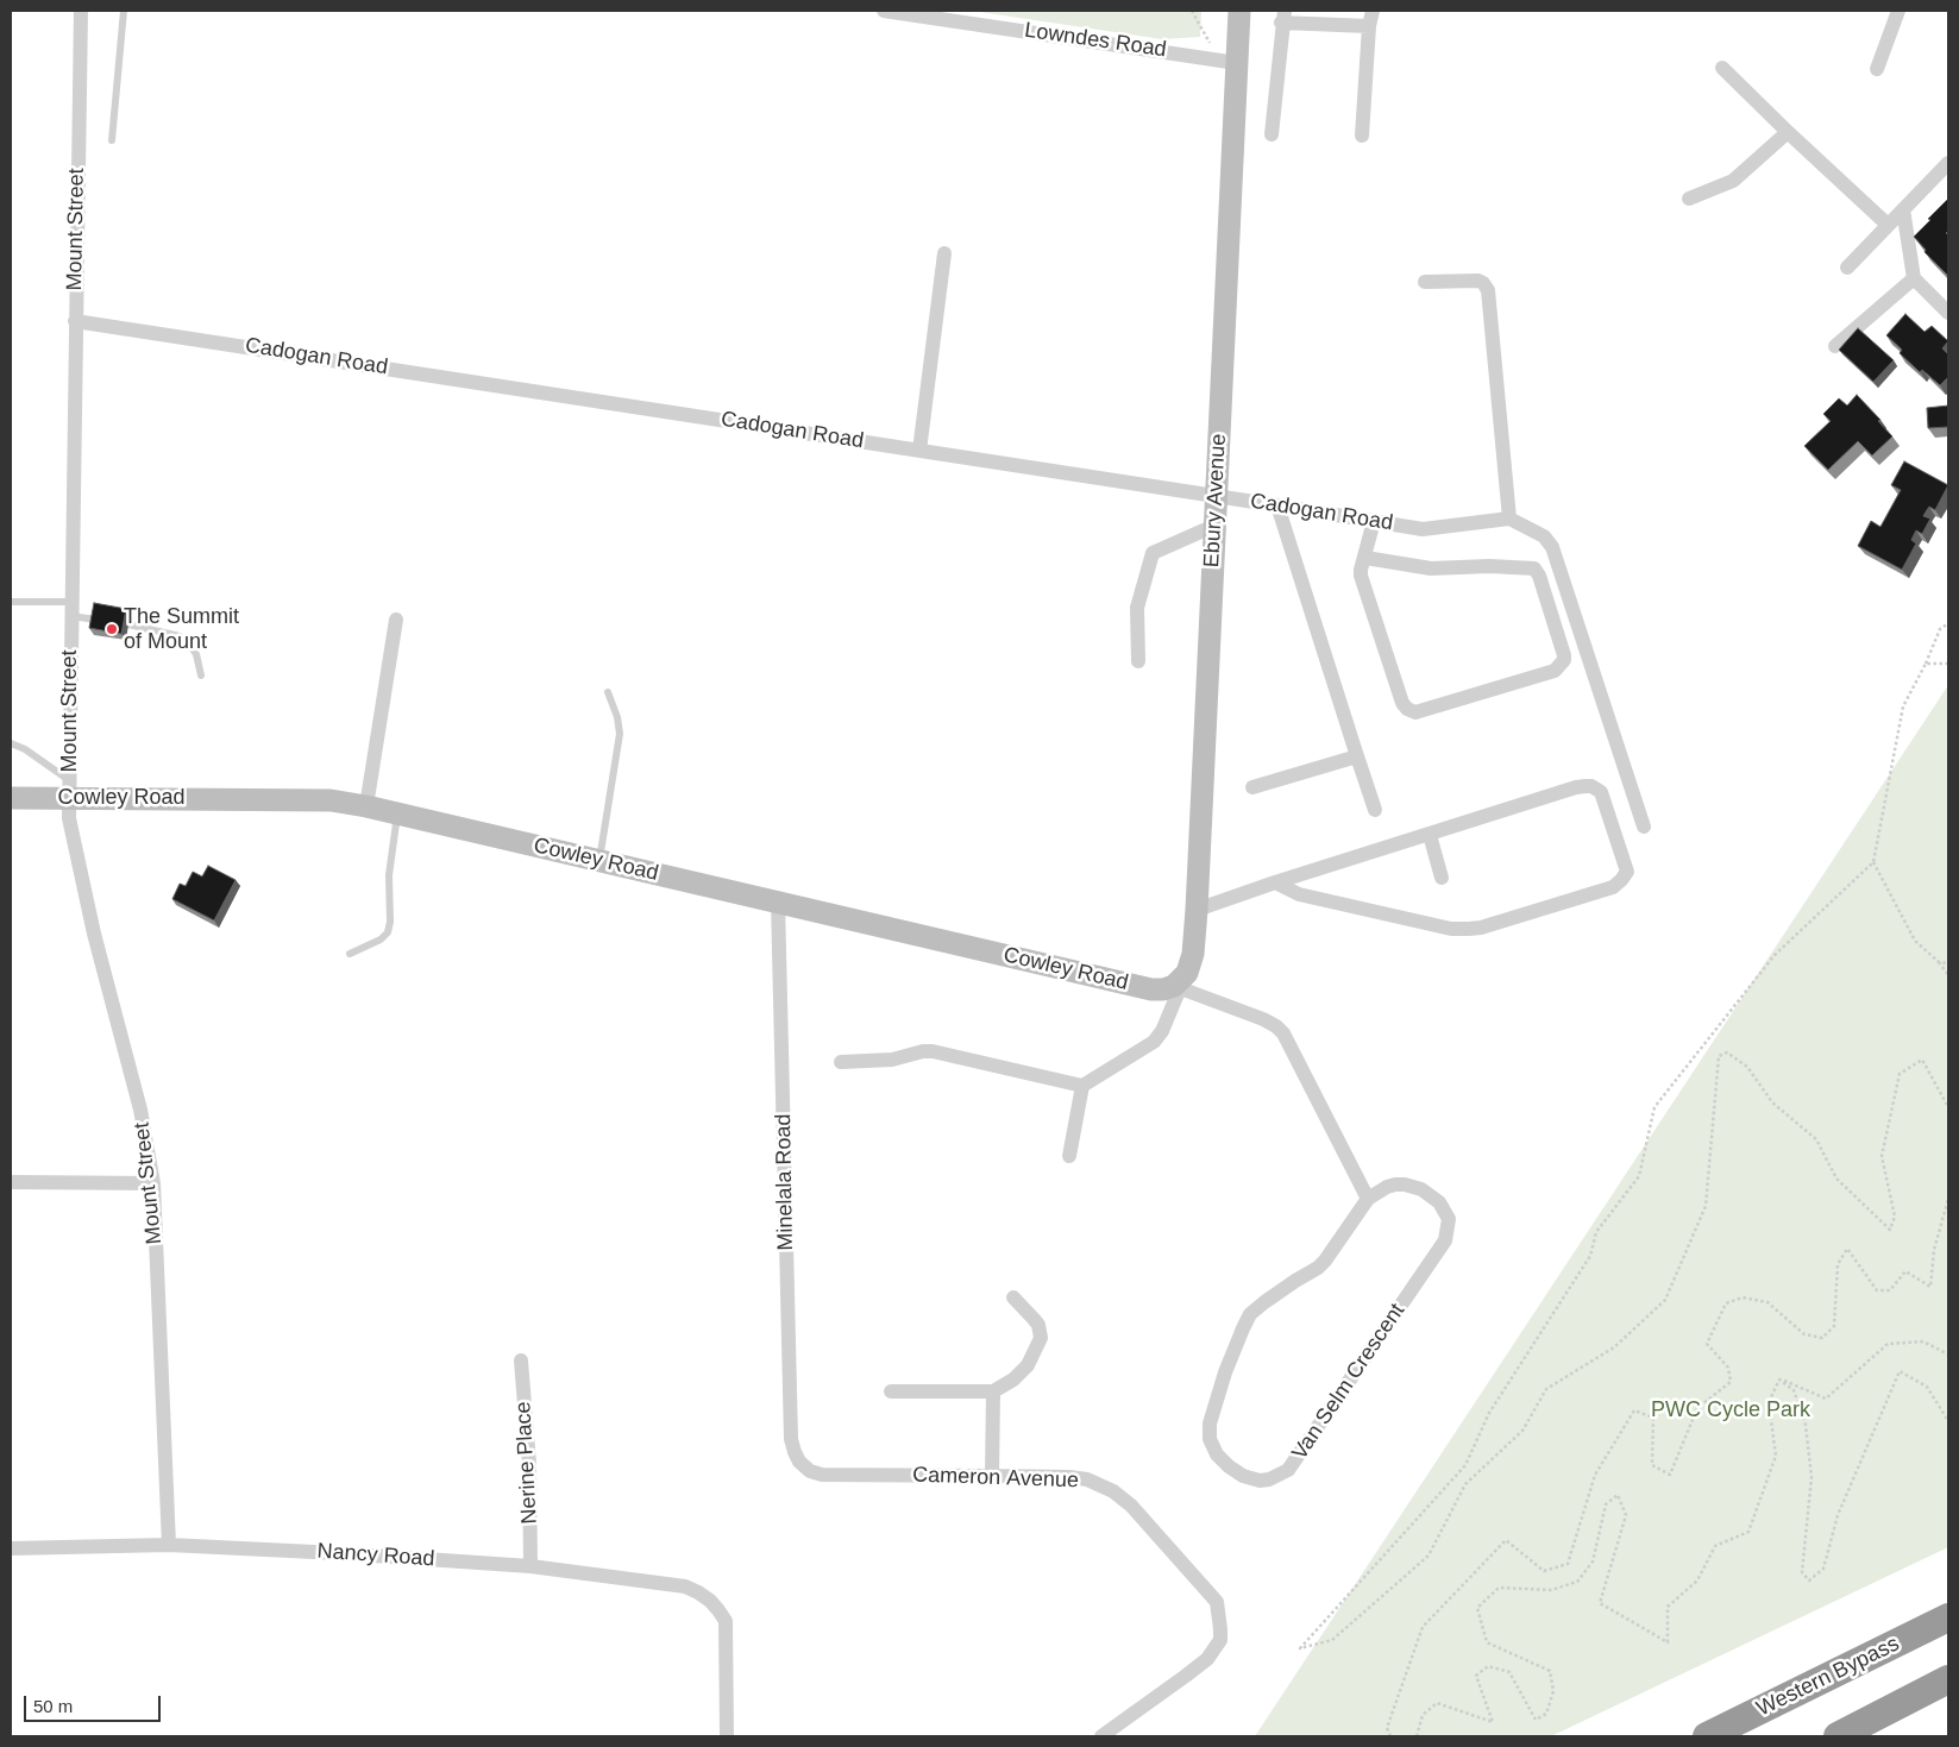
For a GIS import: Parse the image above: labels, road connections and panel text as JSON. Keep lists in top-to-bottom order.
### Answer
{
  "streets": {
    "highway": ["Western Bypass"],
    "street": [
      "Lowndes Road",
      "Mount Street",
      "Cadogan Road",
      "Ebury Avenue",
      "Cowley Road",
      "Minelala Road",
      "Van Selm Crescent",
      "Nerine Place",
      "Cameron Avenue",
      "Nancy Road"
    ]
  },
  "crossings": [
    ["Lowndes Road", "Ebury Avenue"],
    ["Mount Street", "Cadogan Road"],
    ["Mount Street", "Cowley Road"],
    ["Mount Street", "Nancy Road"],
    ["Cadogan Road", "Ebury Avenue"],
    ["Ebury Avenue", "Cowley Road"],
    ["Cowley Road", "Minelala Road"],
    ["Minelala Road", "Cameron Avenue"],
    ["Nerine Place", "Nancy Road"]
  ],
  "parks": ["PWC Cycle Park"],
  "places": ["The Summit of Mount"],
  "scale_bar": "50 m"
}
